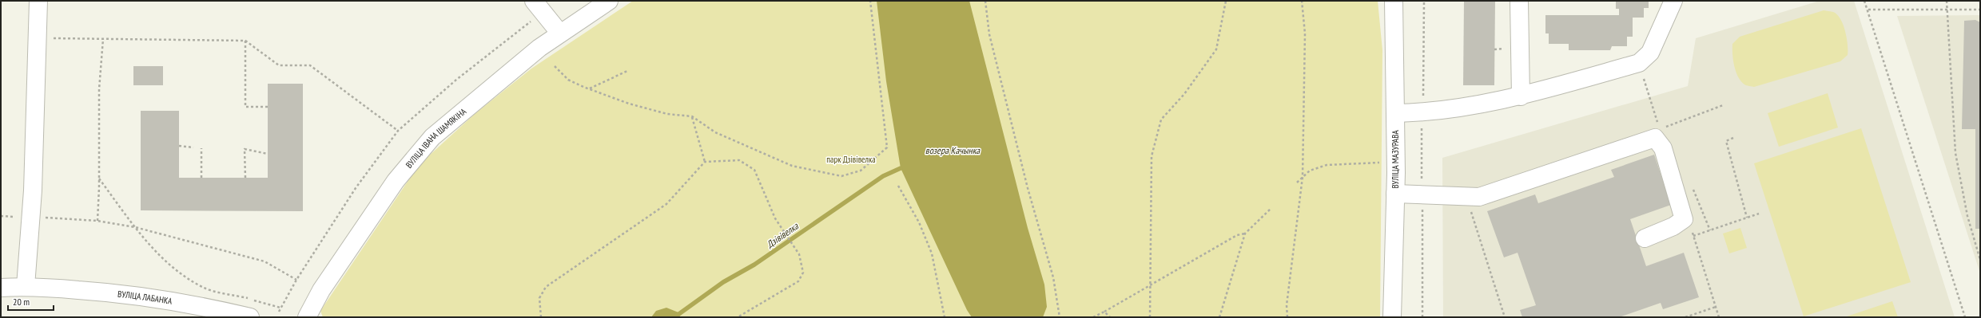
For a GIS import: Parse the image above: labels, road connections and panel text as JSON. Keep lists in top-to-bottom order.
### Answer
{
  "streets": {
    "main road": ["ВУЛІЦА ІВАНА ШАМЯКІНА", "ВУЛІЦА МАЗУРАВА", "ВУЛІЦА ЛАБАНКА"]
  },
  "water": ["возера Качынка", "Дзівівелка"],
  "parks": ["парк Дзівівелка"],
  "scale_bar": "20 m"
}
